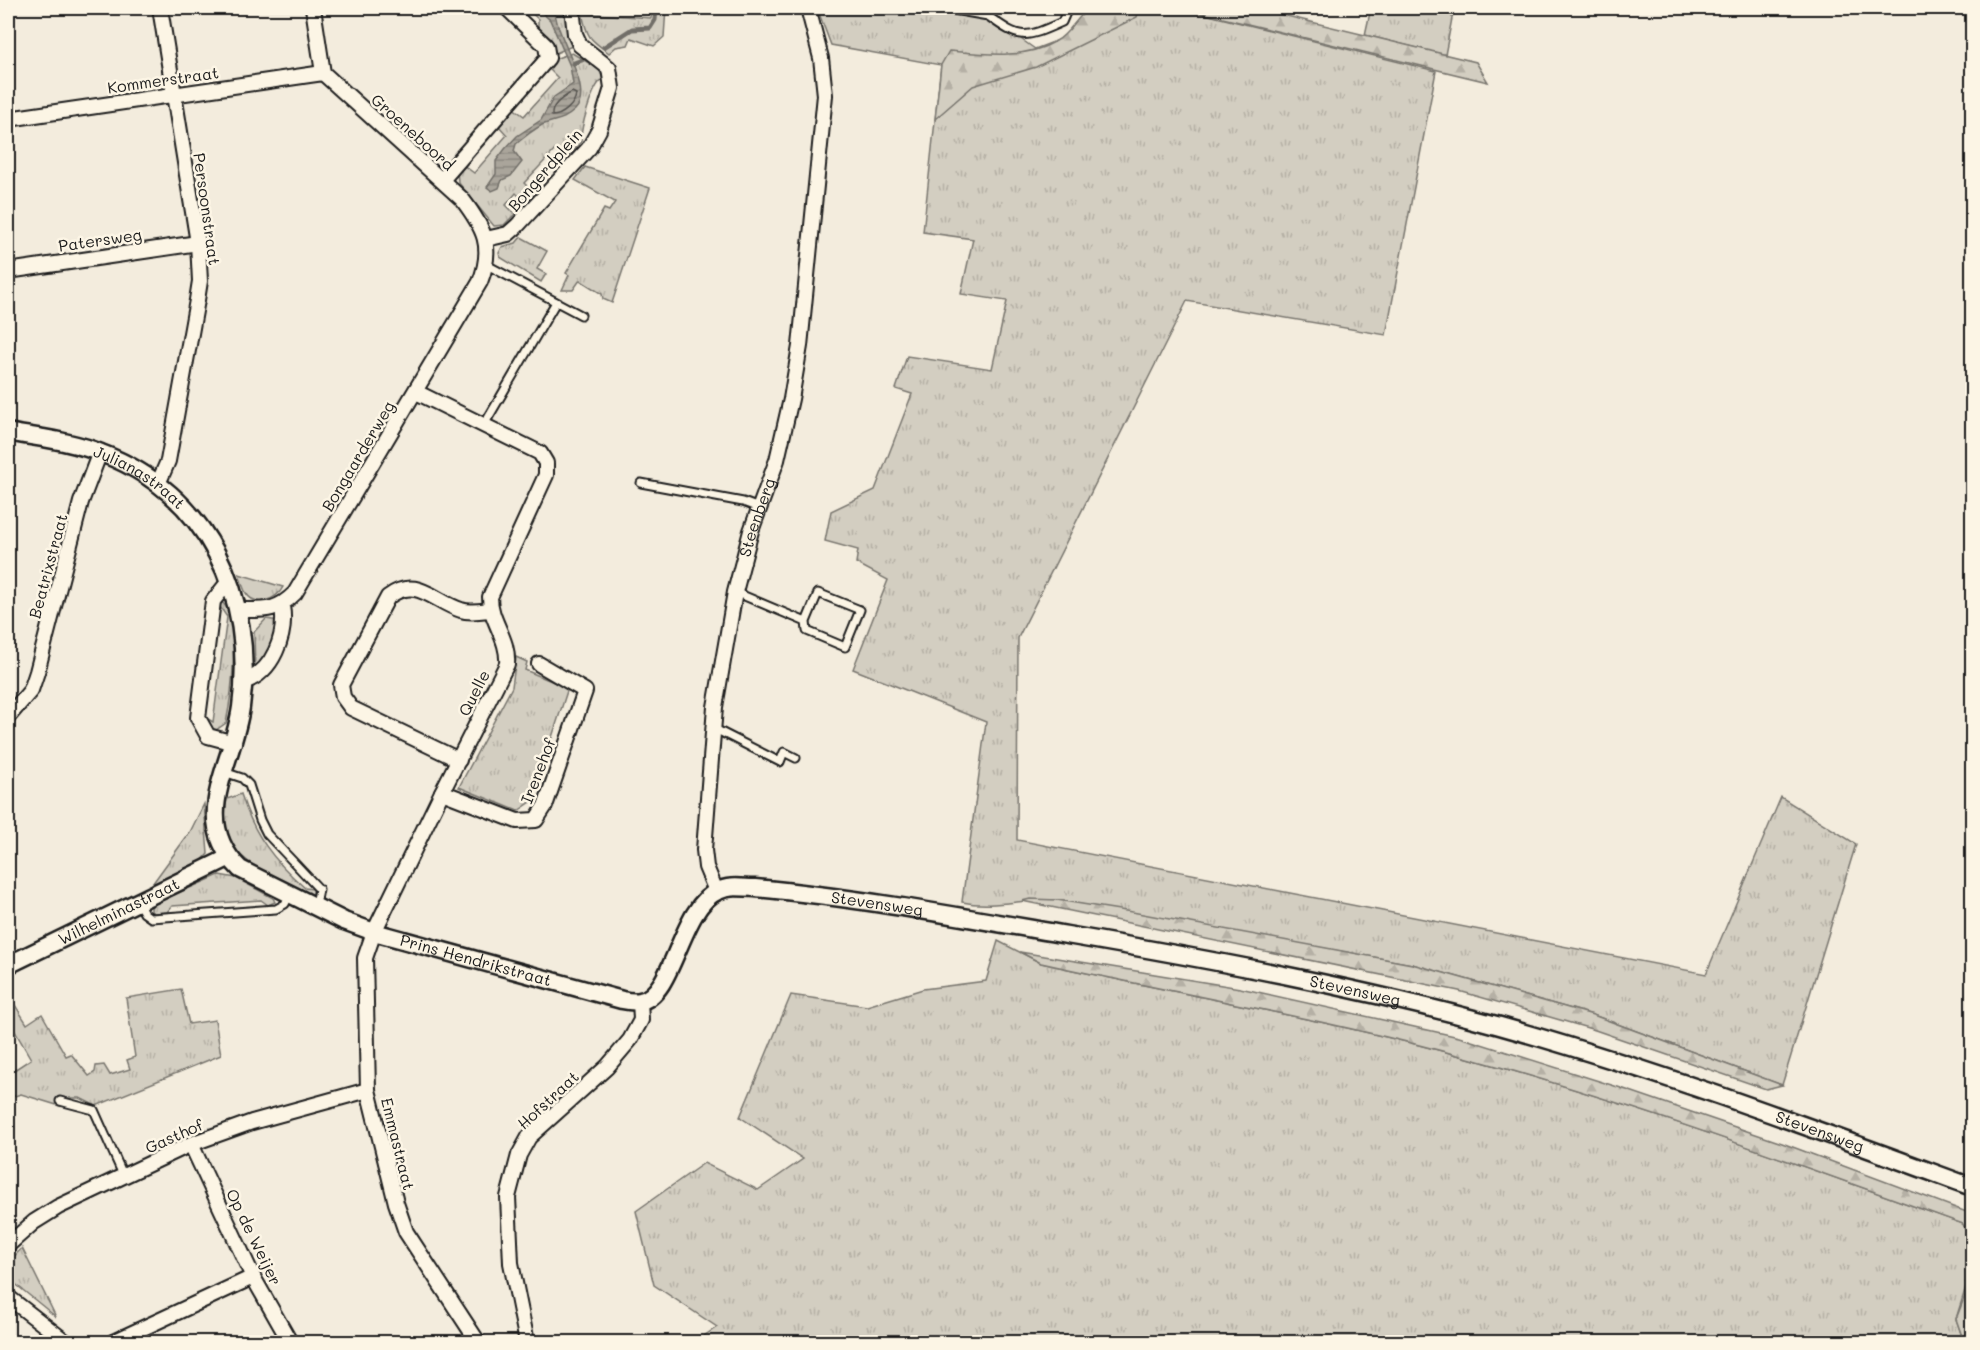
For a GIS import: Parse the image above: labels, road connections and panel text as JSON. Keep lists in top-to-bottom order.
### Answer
{
  "streets": {
    "street": [
      "Kommerstraat",
      "Groeneboord",
      "Bongerdplein",
      "Persoonstraat",
      "Patersweg",
      "Bongaarderweg",
      "Julianastraat",
      "Steenberg",
      "Beatrixstraat",
      "Quelle",
      "Irenehof",
      "Stevensweg",
      "Wilhelminastraat",
      "Prins Hendrikstraat",
      "Hofstraat",
      "Gasthof",
      "Emmastraat",
      "Op de Weijer"
    ]
  },
  "crossings": [
    ["Kommerstraat", "Groeneboord"],
    ["Kommerstraat", "Persoonstraat"],
    ["Groeneboord", "Bongerdplein"],
    ["Groeneboord", "Bongaarderweg"],
    ["Persoonstraat", "Patersweg"],
    ["Persoonstraat", "Julianastraat"],
    ["Julianastraat", "Beatrixstraat"],
    ["Julianastraat", "Wilhelminastraat"],
    ["Julianastraat", "Prins Hendrikstraat"],
    ["Steenberg", "Stevensweg"],
    ["Quelle", "Irenehof"],
    ["Quelle", "Prins Hendrikstraat"],
    ["Quelle", "Emmastraat"],
    ["Wilhelminastraat", "Prins Hendrikstraat"],
    ["Prins Hendrikstraat", "Hofstraat"],
    ["Prins Hendrikstraat", "Emmastraat"],
    ["Gasthof", "Emmastraat"],
    ["Gasthof", "Op de Weijer"]
  ]
}
